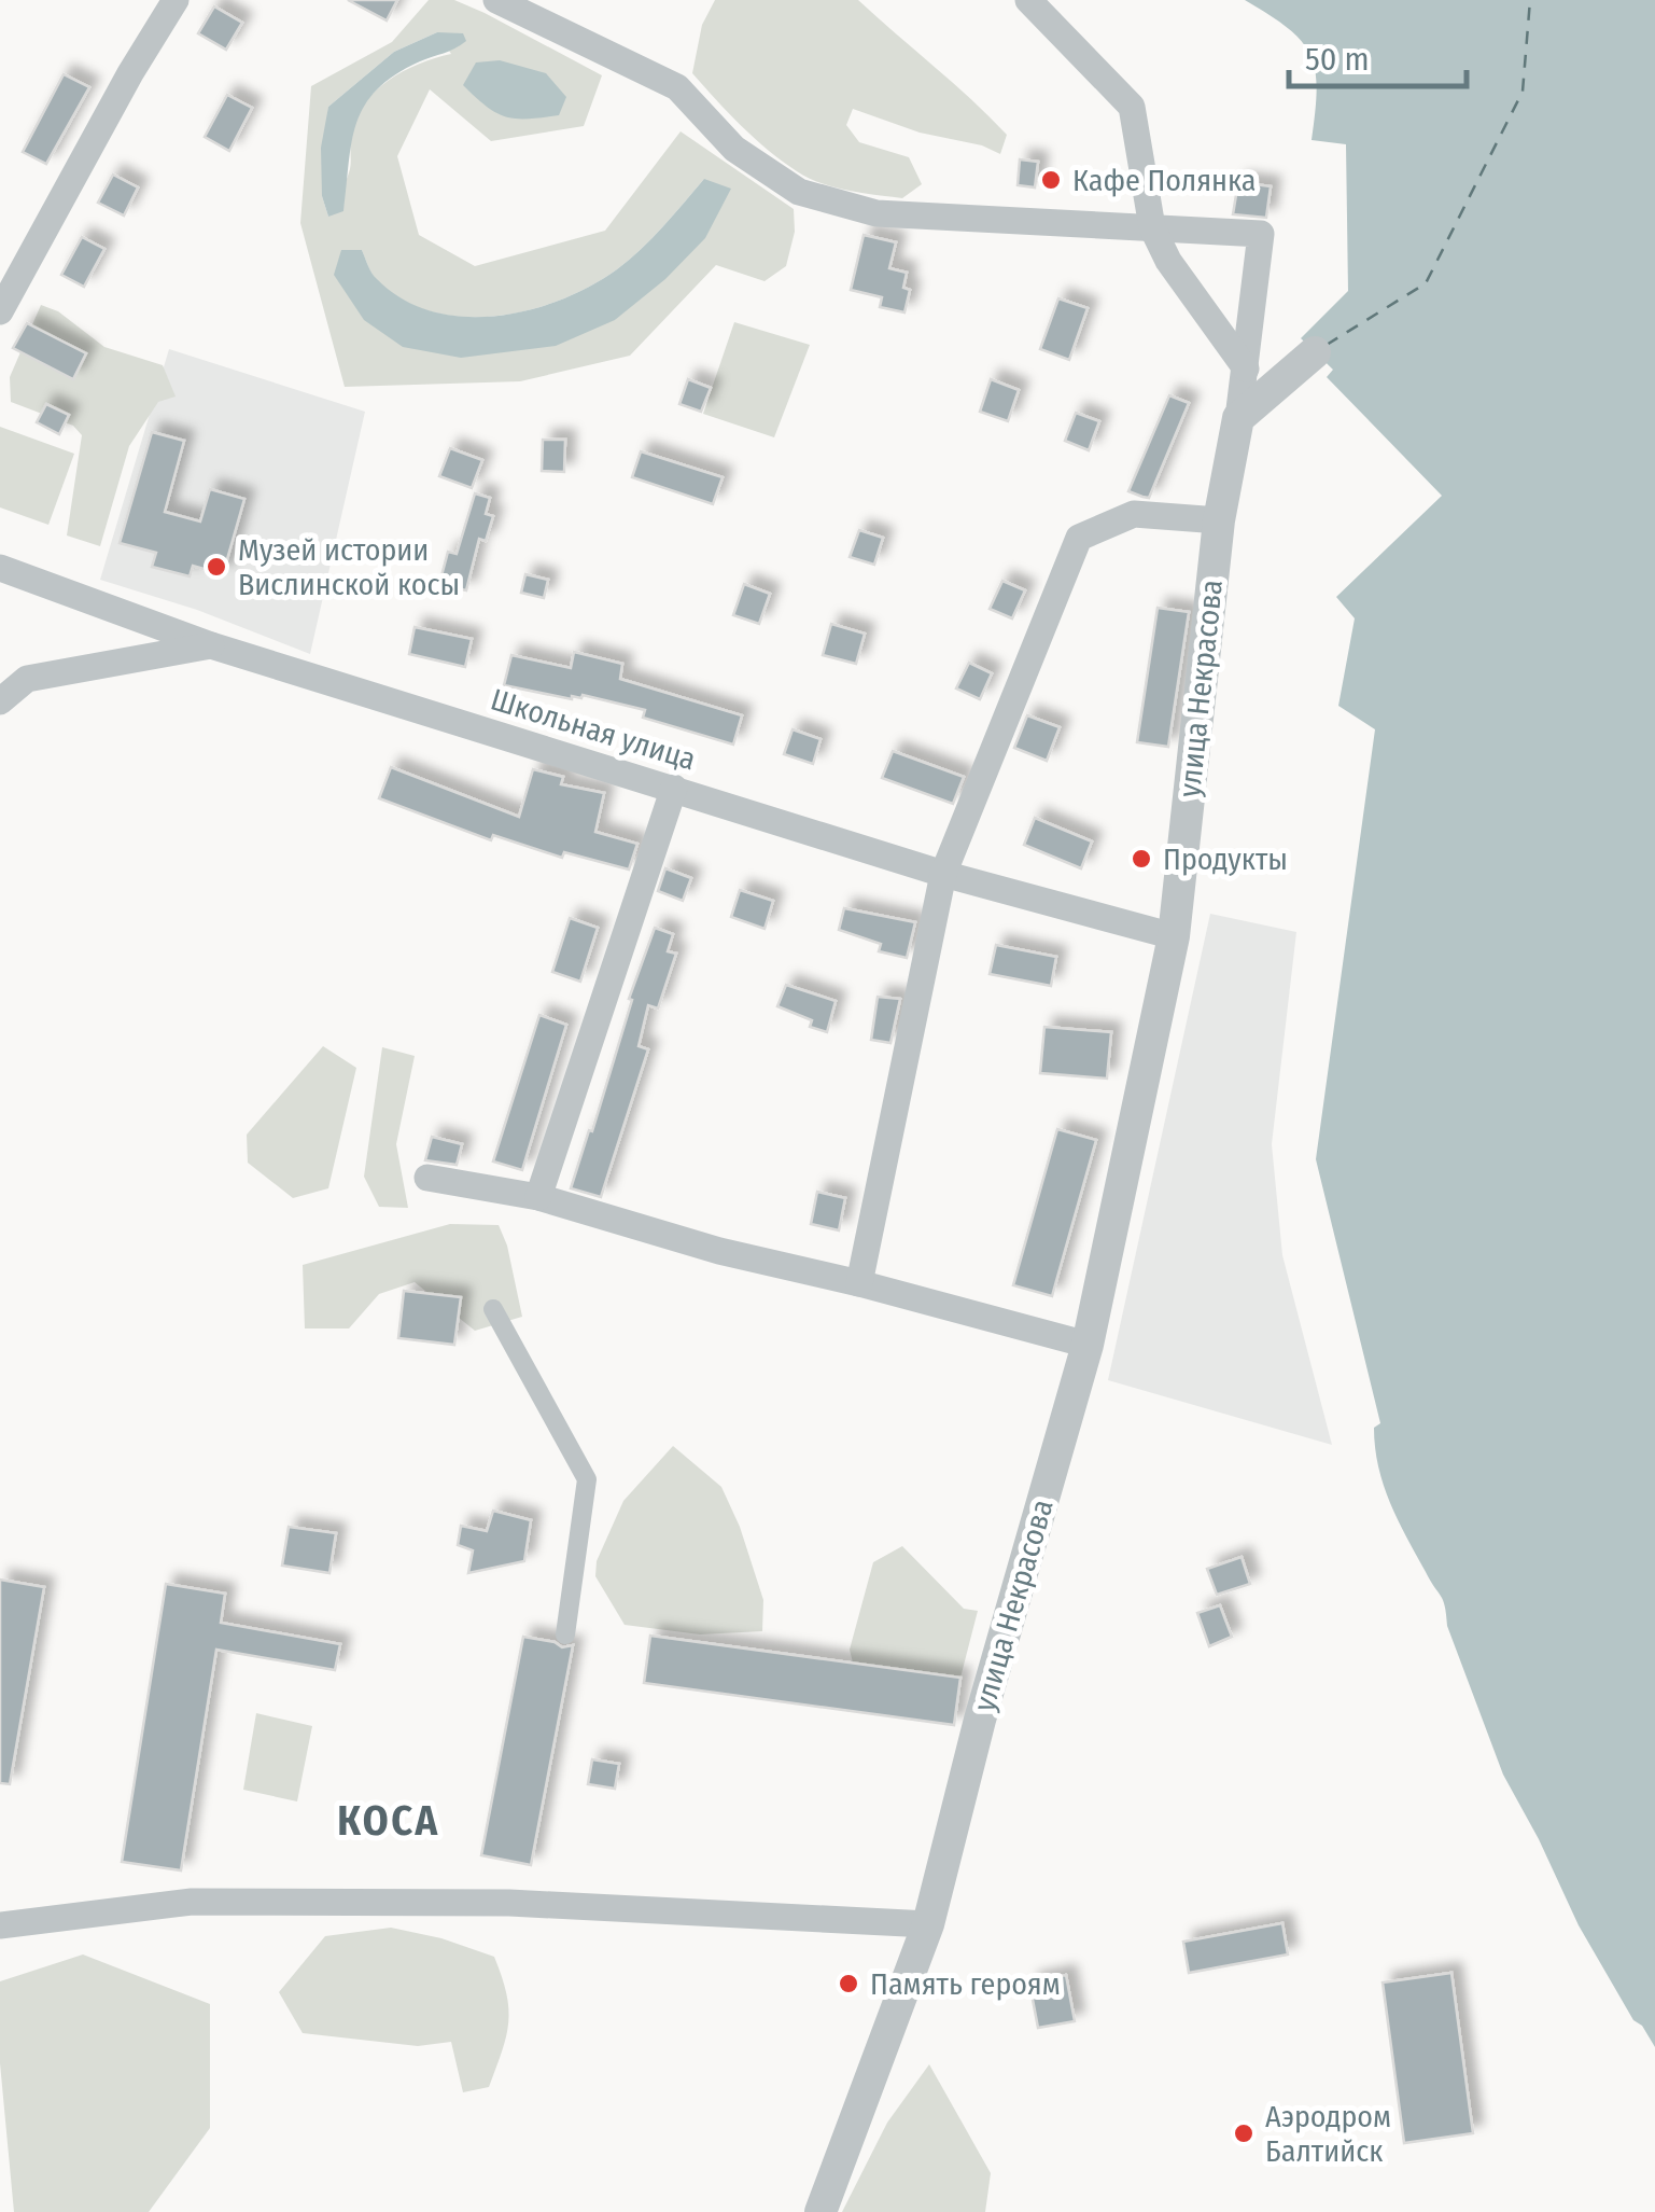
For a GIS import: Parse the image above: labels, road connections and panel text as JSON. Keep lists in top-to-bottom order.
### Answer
{
  "streets": {
    "street": ["улица Некрасова", "Школьная улица"]
  },
  "crossings": [
    ["улица Некрасова", "Школьная улица"]
  ],
  "districts": ["КОСА"],
  "places": [
    "Кафе Полянка",
    "Музей истории Вислинской косы",
    "Продукты",
    "Память героям",
    "Аэродром Балтийск"
  ],
  "scale_bar": "50 m"
}
